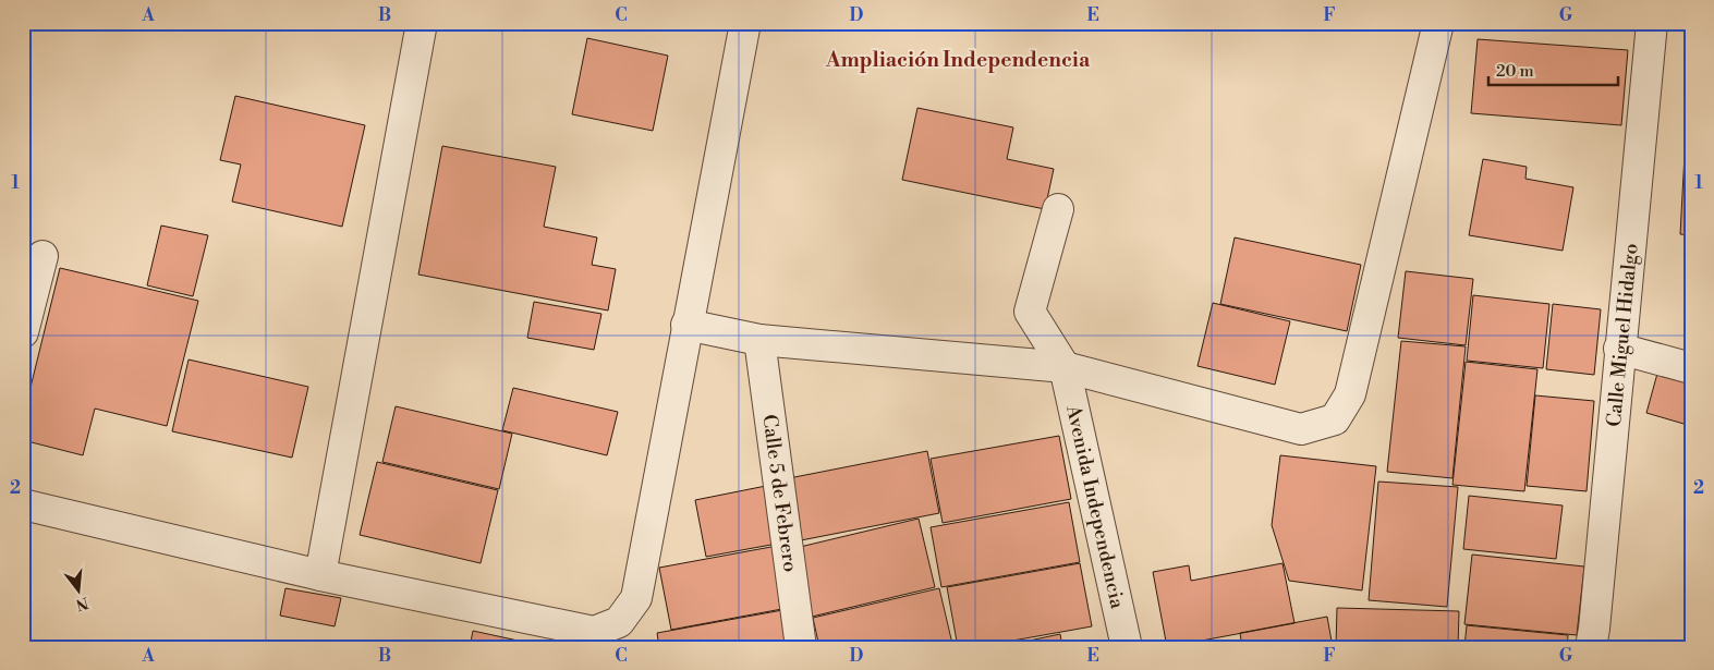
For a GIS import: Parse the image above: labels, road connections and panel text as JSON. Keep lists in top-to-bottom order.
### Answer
{
  "streets": {
    "street": ["Calle Miguel Hidalgo", "Calle 5 de Febrero", "Avenida Independencia"]
  },
  "districts": ["Ampliación Independencia"],
  "scale_bar": "20 m",
  "north": "bottom",
  "grid": {
    "columns": [
      "A",
      "B",
      "C",
      "D",
      "E",
      "F",
      "G"
    ],
    "rows": ["1", "2"]
  }
}
